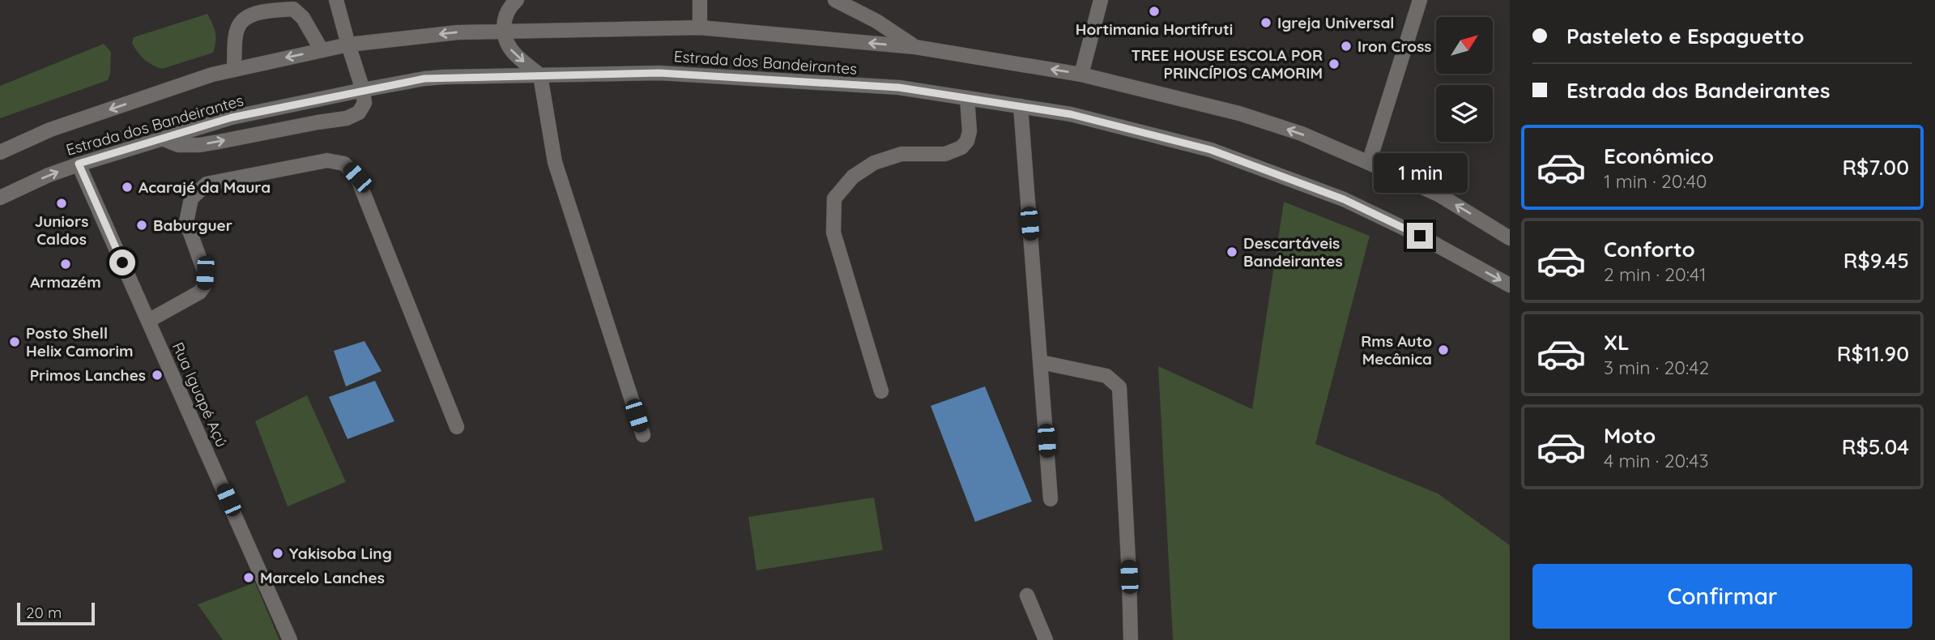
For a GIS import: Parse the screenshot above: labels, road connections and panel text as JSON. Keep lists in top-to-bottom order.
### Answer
{
  "streets": {
    "main road": ["Estrada dos Bandeirantes", "Rua Iguapé Açú"]
  },
  "crossings": [
    ["Estrada dos Bandeirantes", "Rua Iguapé Açú"]
  ],
  "places": [
    "Hortimania Hortifruti",
    "Igreja Universal",
    "Iron Cross",
    "TREE HOUSE ESCOLA POR PRINCÍPIOS CAMORIM",
    "Acarajé da Maura",
    "Juniors Caldos",
    "Baburguer",
    "Descartáveis Bandeirantes",
    "Armazém",
    "Posto Shell Helix Camorim",
    "Rms Auto Mecânica",
    "Primos Lanches",
    "Yakisoba Ling",
    "Marcelo Lanches"
  ],
  "scale_bar": "20 m",
  "north": "top right",
  "page": {
    "banner": ["Pasteleto e Espaguetto", "Estrada dos Bandeirantes"],
    "list": [
      {
        "name": "Econômico",
        "note": "1 min · 20:40",
        "value": "R$7.00"
      },
      {
        "name": "Conforto",
        "note": "2 min · 20:41",
        "value": "R$9.45"
      },
      {
        "name": "XL",
        "note": "3 min · 20:42",
        "value": "R$11.90"
      },
      {
        "name": "Moto",
        "note": "4 min · 20:43",
        "value": "R$5.04"
      }
    ],
    "bubble": "1 min",
    "buttons": "Confirmar",
    "scale": "20 m"
  }
}
